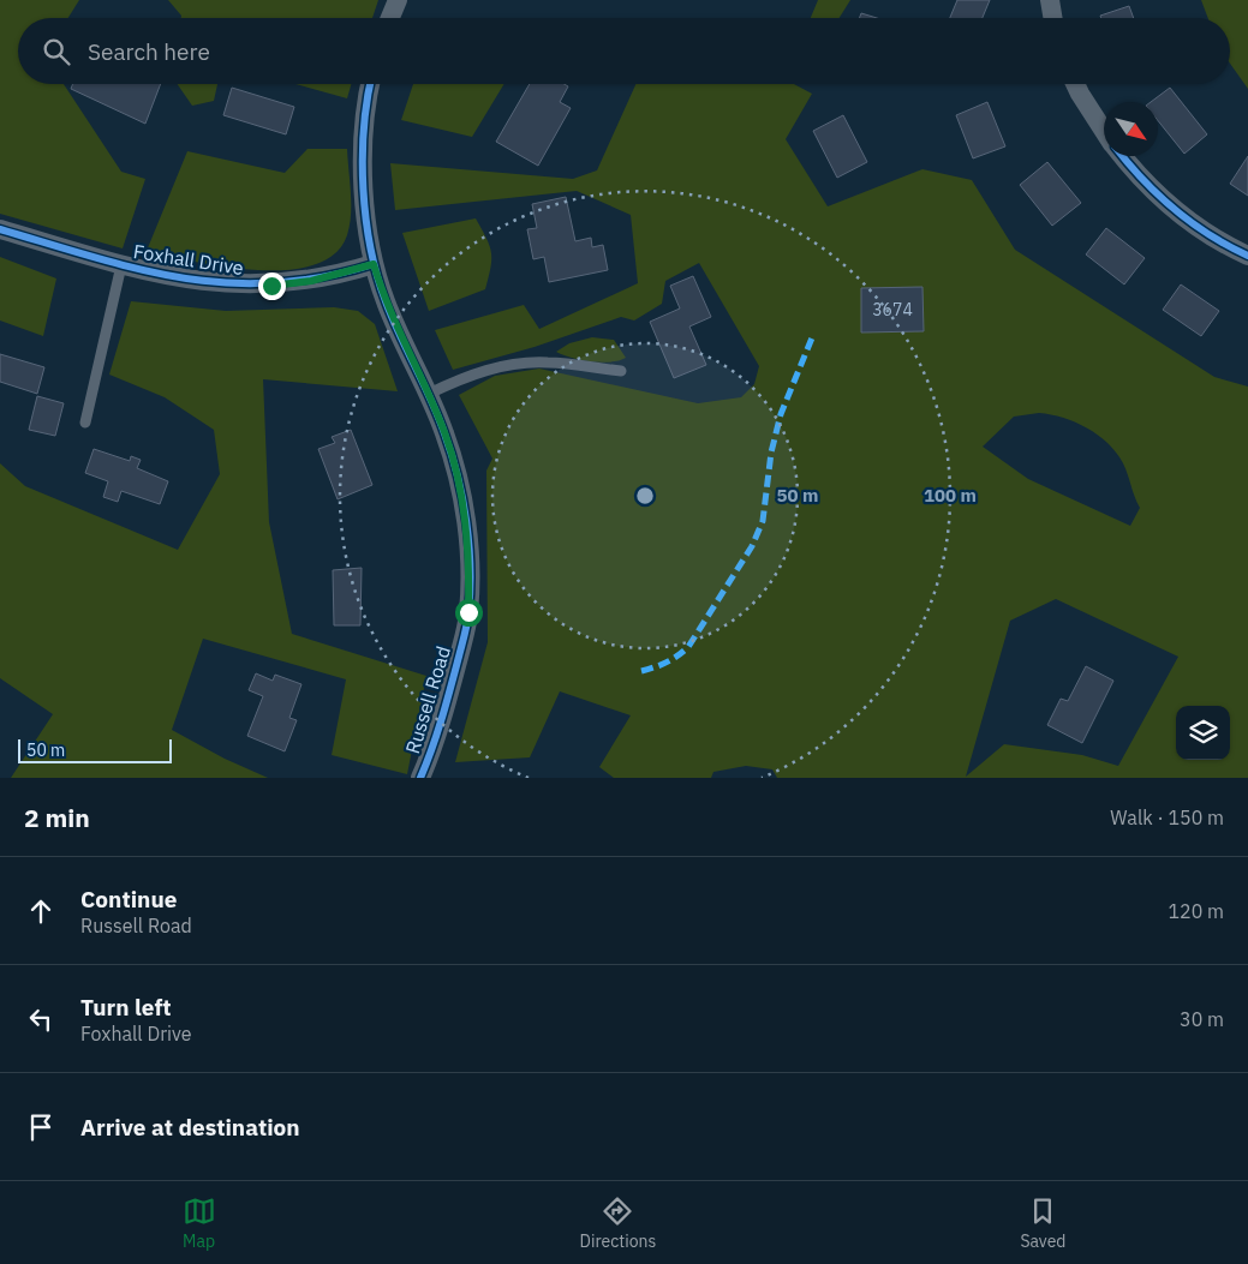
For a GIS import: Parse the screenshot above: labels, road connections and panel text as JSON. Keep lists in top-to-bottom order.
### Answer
{
  "streets": {
    "street": ["Foxhall Drive", "Russell Road"]
  },
  "crossings": [
    ["Foxhall Drive", "Russell Road"]
  ],
  "house_numbers": ["3674"],
  "scale_bar": "50 m",
  "north": "bottom right",
  "page": {
    "search": "Search here",
    "scale": "50 m",
    "heading": ["2 min", "Walk · 150 m"],
    "list": [
      ["Continue", "Russell Road", "120 m"],
      ["Turn left", "Foxhall Drive", "30 m"],
      "Arrive at destination"
    ],
    "nav": ["Map", "Directions", "Saved"]
  },
  "rings": ["50 m", "100 m"]
}
